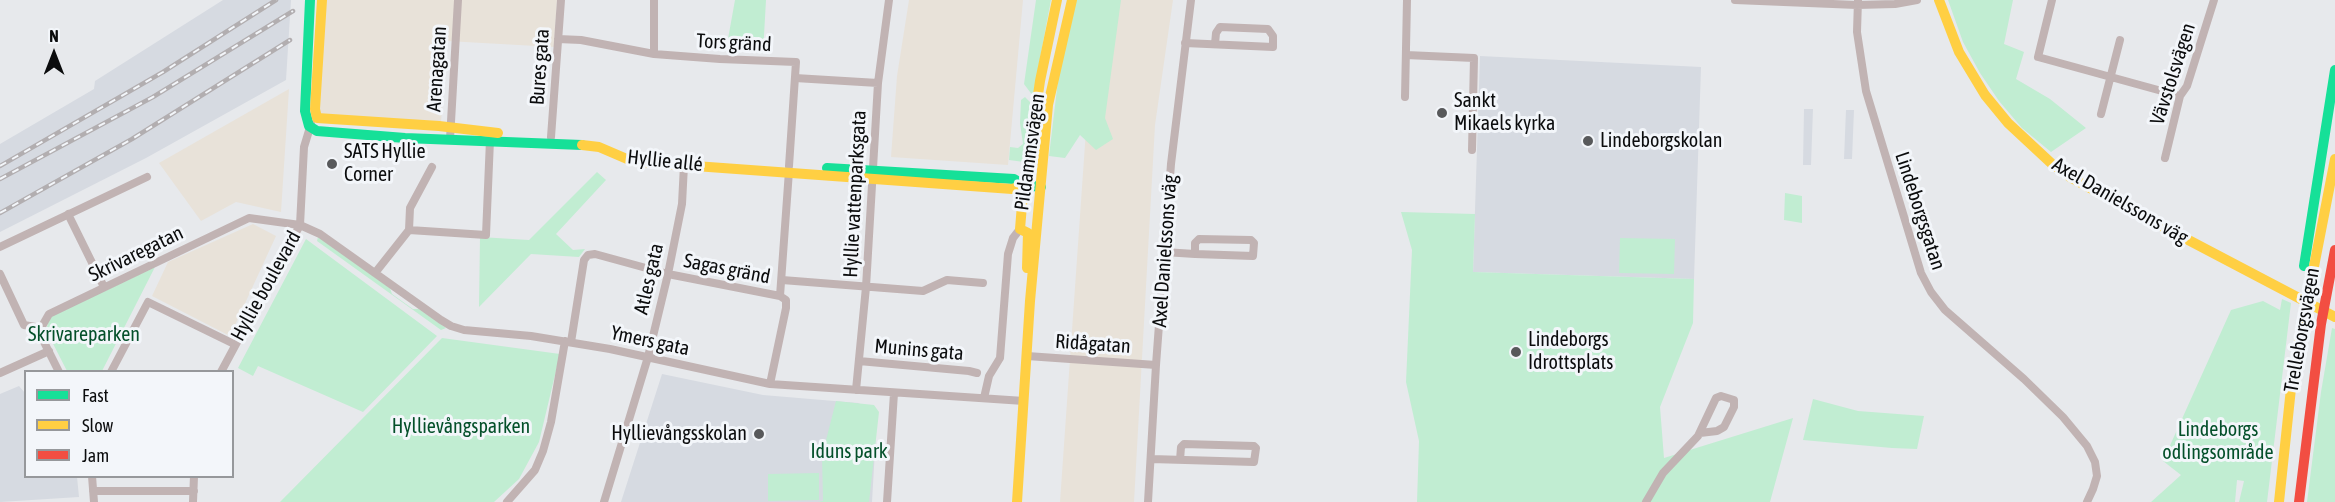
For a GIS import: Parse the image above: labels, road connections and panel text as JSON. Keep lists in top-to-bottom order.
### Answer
{
  "streets": {
    "main road": [
      "Pildammsvägen",
      "Hyllie allé",
      "Axel Danielssons väg",
      "Hyllie boulevard",
      "Trelleborgsvägen"
    ],
    "street": [
      "Tors gränd",
      "Bures gata",
      "Arenagatan",
      "Vävstolsvägen",
      "Hyllie vattenparksgata",
      "Lindeborgsgatan",
      "Skrivaregatan",
      "Sagas gränd",
      "Atles gata",
      "Ymers gata",
      "Ridågatan",
      "Munins gata"
    ]
  },
  "crossings": [
    ["Bures gata", "Hyllie allé"],
    ["Arenagatan", "Hyllie allé"],
    ["Pildammsvägen", "Hyllie allé"],
    ["Pildammsvägen", "Ymers gata"],
    ["Pildammsvägen", "Ridågatan"],
    ["Hyllie allé", "Hyllie vattenparksgata"],
    ["Hyllie allé", "Sagas gränd"],
    ["Hyllie allé", "Atles gata"],
    ["Hyllie allé", "Hyllie boulevard"],
    ["Hyllie vattenparksgata", "Sagas gränd"],
    ["Hyllie vattenparksgata", "Ymers gata"],
    ["Hyllie vattenparksgata", "Munins gata"],
    ["Axel Danielssons väg", "Ridågatan"],
    ["Skrivaregatan", "Hyllie boulevard"],
    ["Skrivaregatan", "Ymers gata"],
    ["Sagas gränd", "Atles gata"],
    ["Sagas gränd", "Ymers gata"],
    ["Atles gata", "Ymers gata"],
    ["Hyllie boulevard", "Ymers gata"]
  ],
  "parks": [
    "Skrivareparken",
    "Hyllievångsparken",
    "Lindeborgs odlingsområde",
    "Iduns park"
  ],
  "places": [
    "Sankt Mikaels kyrka",
    "Lindeborgskolan",
    "SATS Hyllie Corner",
    "Lindeborgs Idrottsplats",
    "Hyllievångsskolan"
  ],
  "legend": ["Fast", "Slow", "Jam"],
  "north": "top"
}
